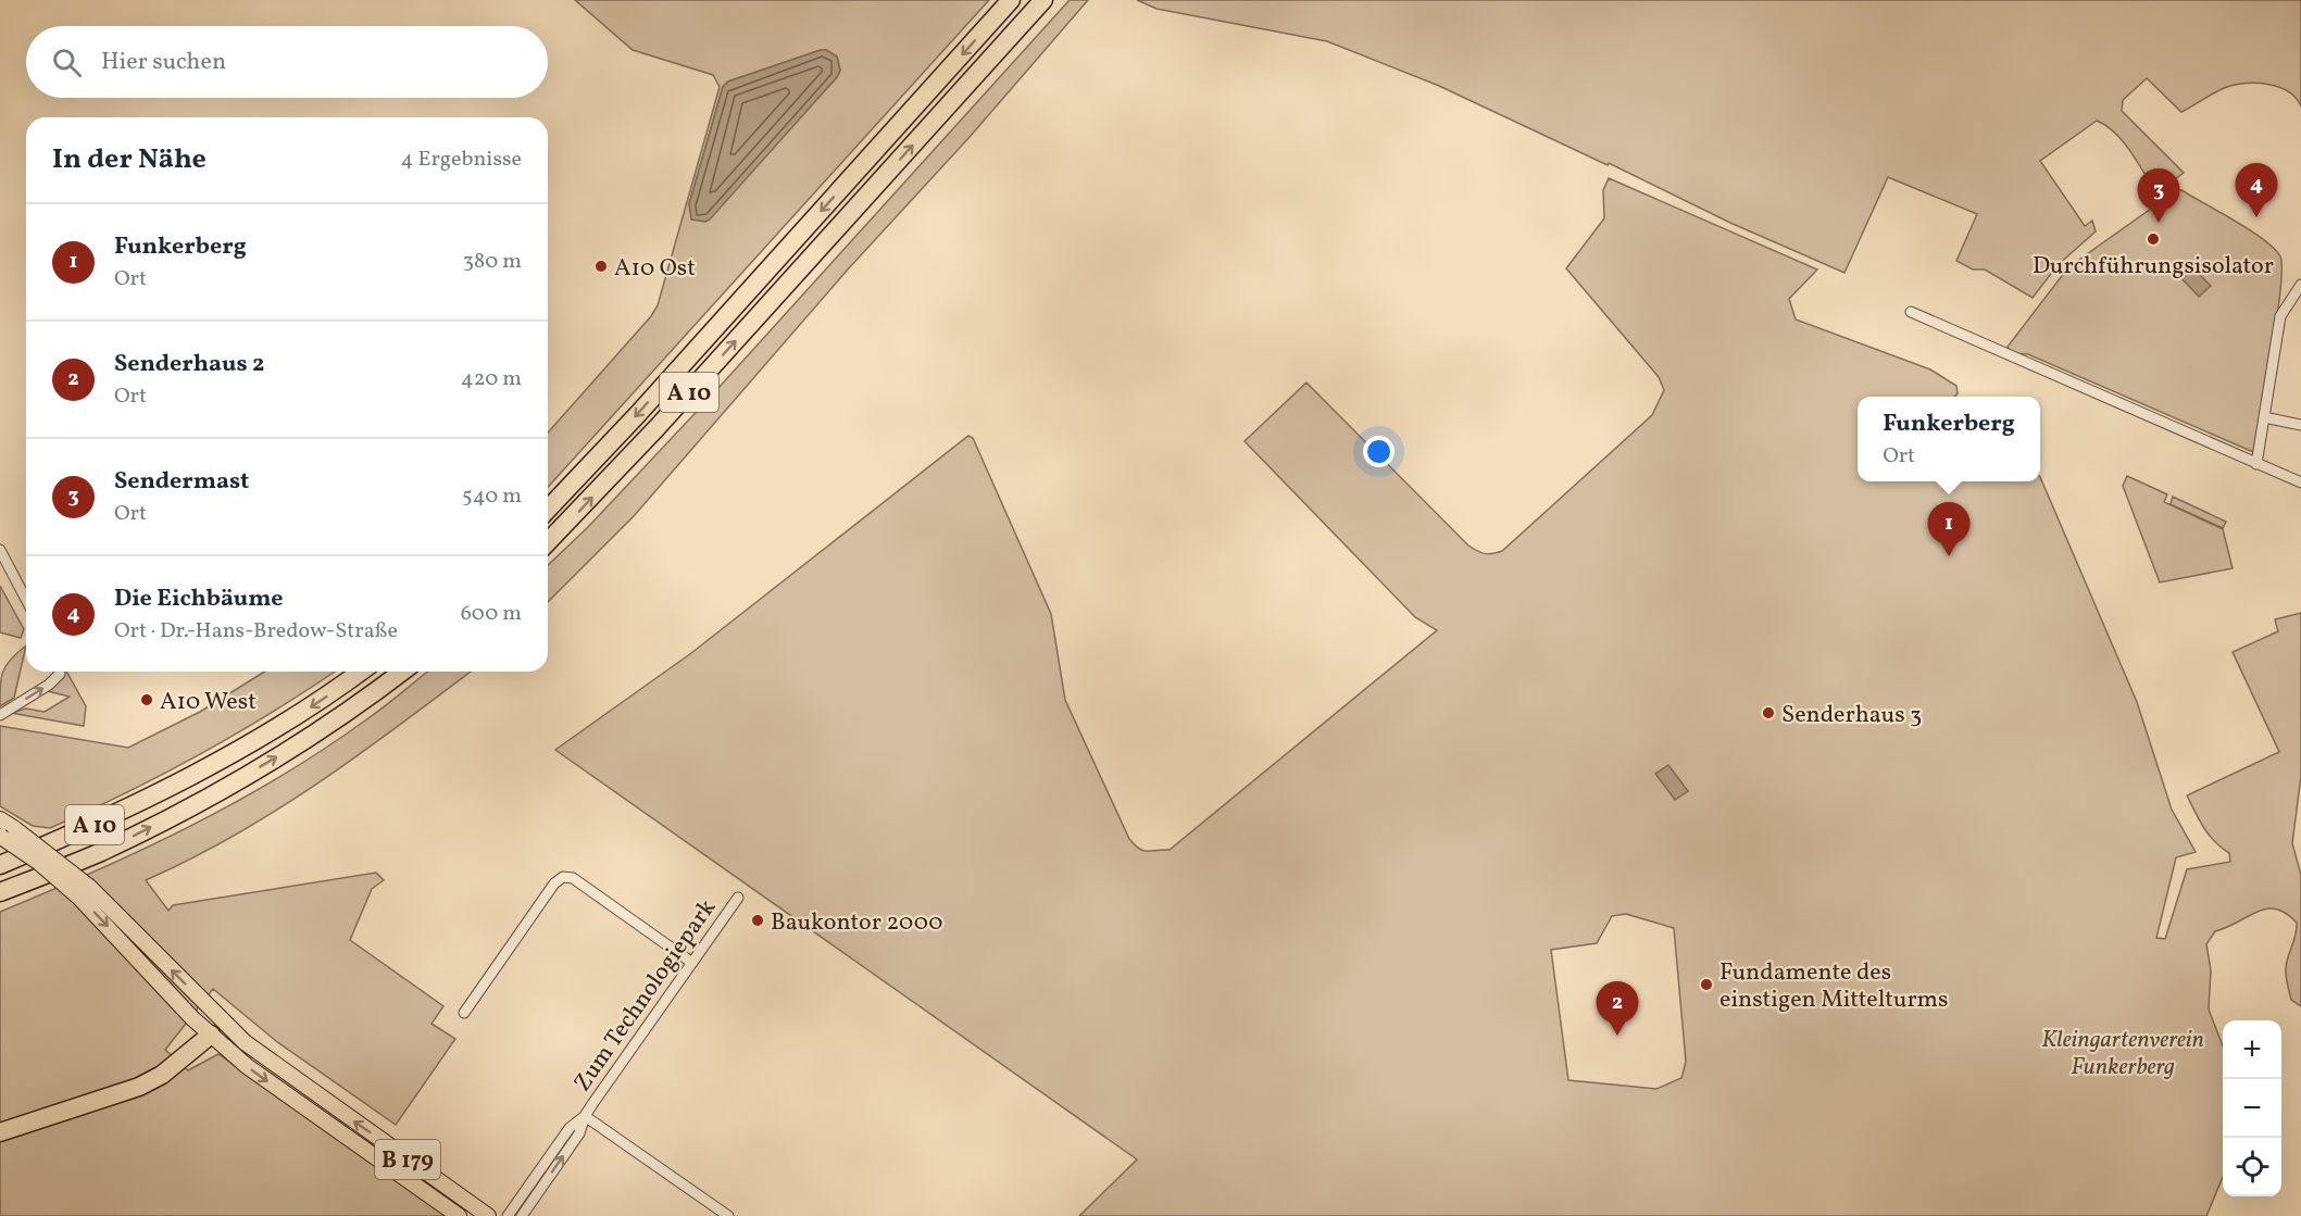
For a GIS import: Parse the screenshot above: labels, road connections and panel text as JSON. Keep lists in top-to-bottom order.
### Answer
{
  "streets": {
    "highway": ["A 10"],
    "main road": ["B 179"],
    "street": ["Zum Technologiepark"]
  },
  "parks": ["Kleingartenverein Funkerberg"],
  "places": [
    "Durchführungsisolator",
    "A10 Ost",
    "A10 West",
    "Senderhaus 3",
    "Baukontor 2000",
    "Fundamente des einstigen Mittelturms"
  ],
  "page": {
    "search": "Hier suchen",
    "heading": ["In der Nähe", "4 Ergebnisse"],
    "pins": [
      "4",
      "3",
      "1",
      "2"
    ],
    "list": [
      {
        "mark": "1",
        "name": "Funkerberg",
        "note": "Ort",
        "value": "380 m"
      },
      {
        "mark": "2",
        "name": "Senderhaus 2",
        "note": "Ort",
        "value": "420 m"
      },
      {
        "mark": "3",
        "name": "Sendermast",
        "note": "Ort",
        "value": "540 m"
      },
      {
        "mark": "4",
        "name": "Die Eichbäume",
        "note": "Ort · Dr.-Hans-Bredow-Straße",
        "value": "600 m"
      }
    ],
    "popup": ["Funkerberg", "Ort"],
    "map_buttons": ["+", "−"]
  }
}
